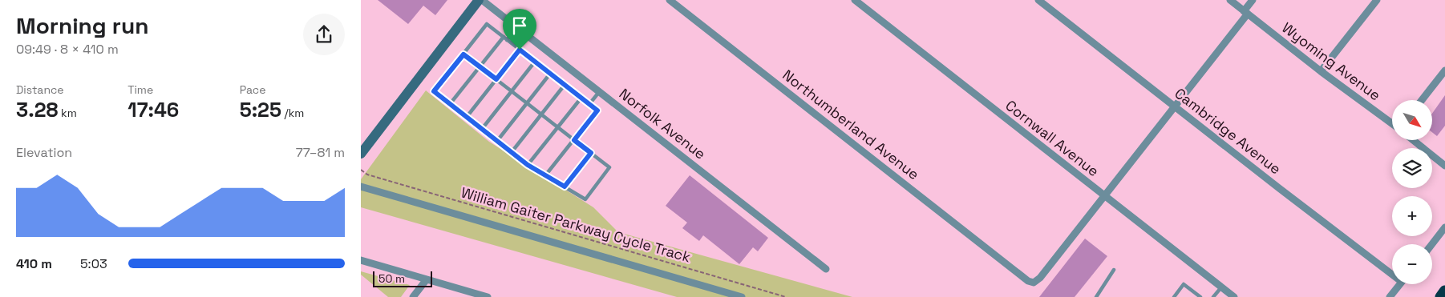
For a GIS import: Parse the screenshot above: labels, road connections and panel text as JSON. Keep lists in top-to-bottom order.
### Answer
{
  "streets": {
    "street": [
      "Wyoming Avenue",
      "Norfolk Avenue",
      "Northumberland Avenue",
      "Cambridge Avenue",
      "Cornwall Avenue"
    ],
    "path": ["William Gaiter Parkway Cycle Track"]
  },
  "crossings": [
    ["Northumberland Avenue", "Cornwall Avenue"]
  ],
  "scale_bar": "50 m",
  "north": "bottom right",
  "page": {
    "heading": ["Morning run", "09:49 · 8 × 410 m"],
    "stats": [
      ["Distance", "3.28 km"],
      ["Time", "17:46"],
      ["Pace", "5:25 /km"]
    ],
    "map_buttons": ["+", "−"],
    "chart": ["Elevation", "77–81 m"],
    "list": [
      {
        "name": "410 m",
        "note": "5:03"
      }
    ],
    "scale": "50 m"
  }
}
